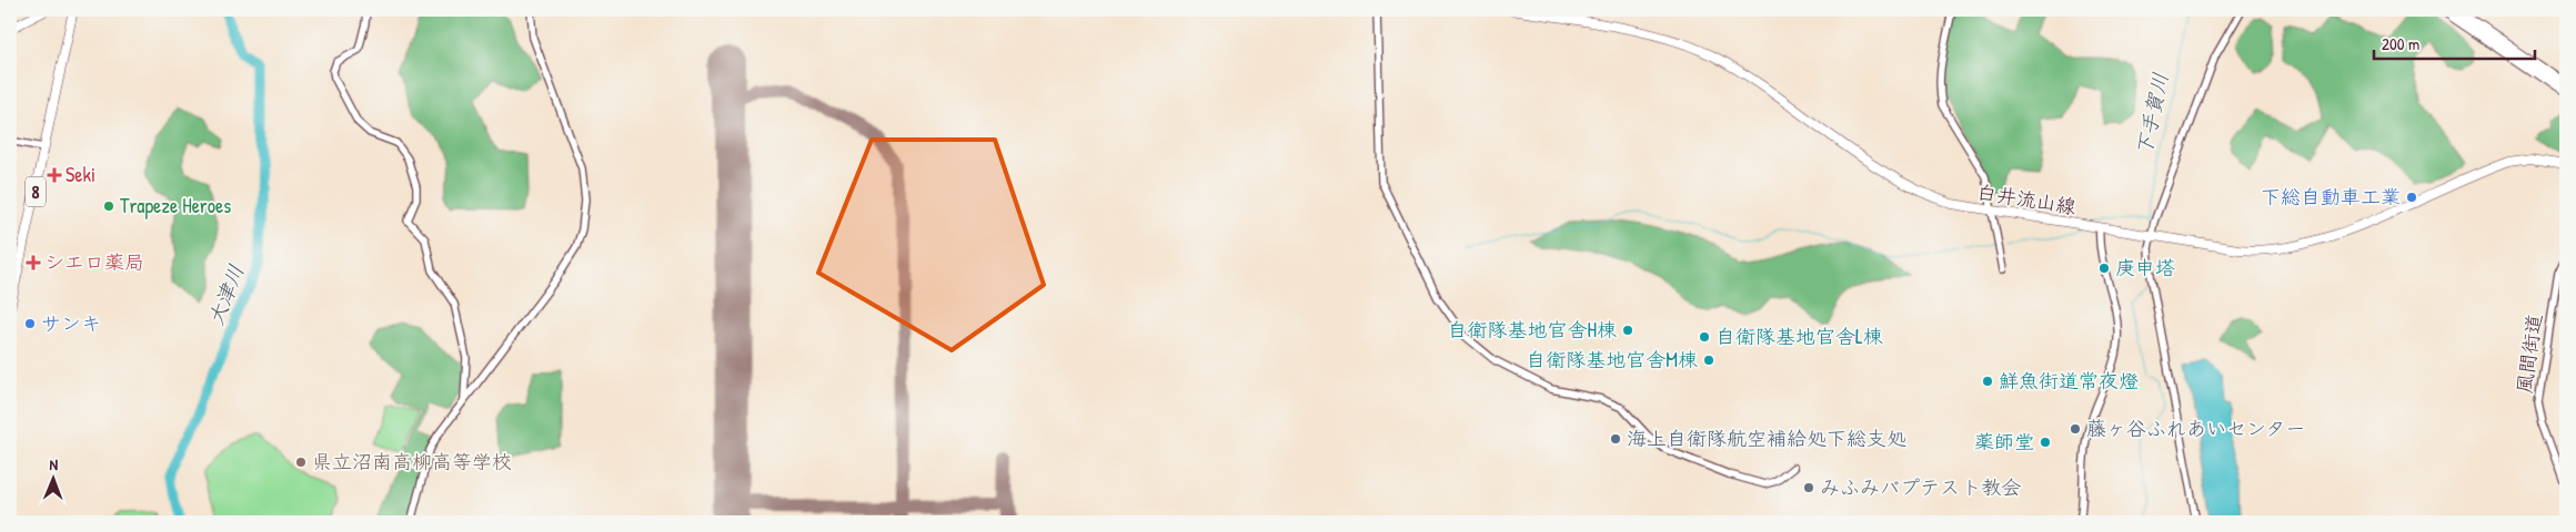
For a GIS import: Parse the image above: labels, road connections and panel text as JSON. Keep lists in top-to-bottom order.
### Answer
{
  "streets": {
    "main road": ["8", "白井流山線"],
    "street": ["風間街道"]
  },
  "water": ["下手賀川", "大津川"],
  "places": {
    "health": ["Seki", "シエロ薬局"],
    "other": [
      "下総自動車工業",
      "Trapeze Heroes",
      "庚申塔",
      "サンキ",
      "自衛隊基地官舎H棟",
      "自衛隊基地官舎L棟",
      "自衛隊基地官舎M棟",
      "鮮魚街道常夜燈",
      "藤ヶ谷ふれあいセンター",
      "海上自衛隊航空補給処下総支処",
      "薬師堂",
      "県立沼南高柳高等学校",
      "みふみバプテスト教会"
    ]
  },
  "scale_bar": "200 m",
  "north": "top"
}
